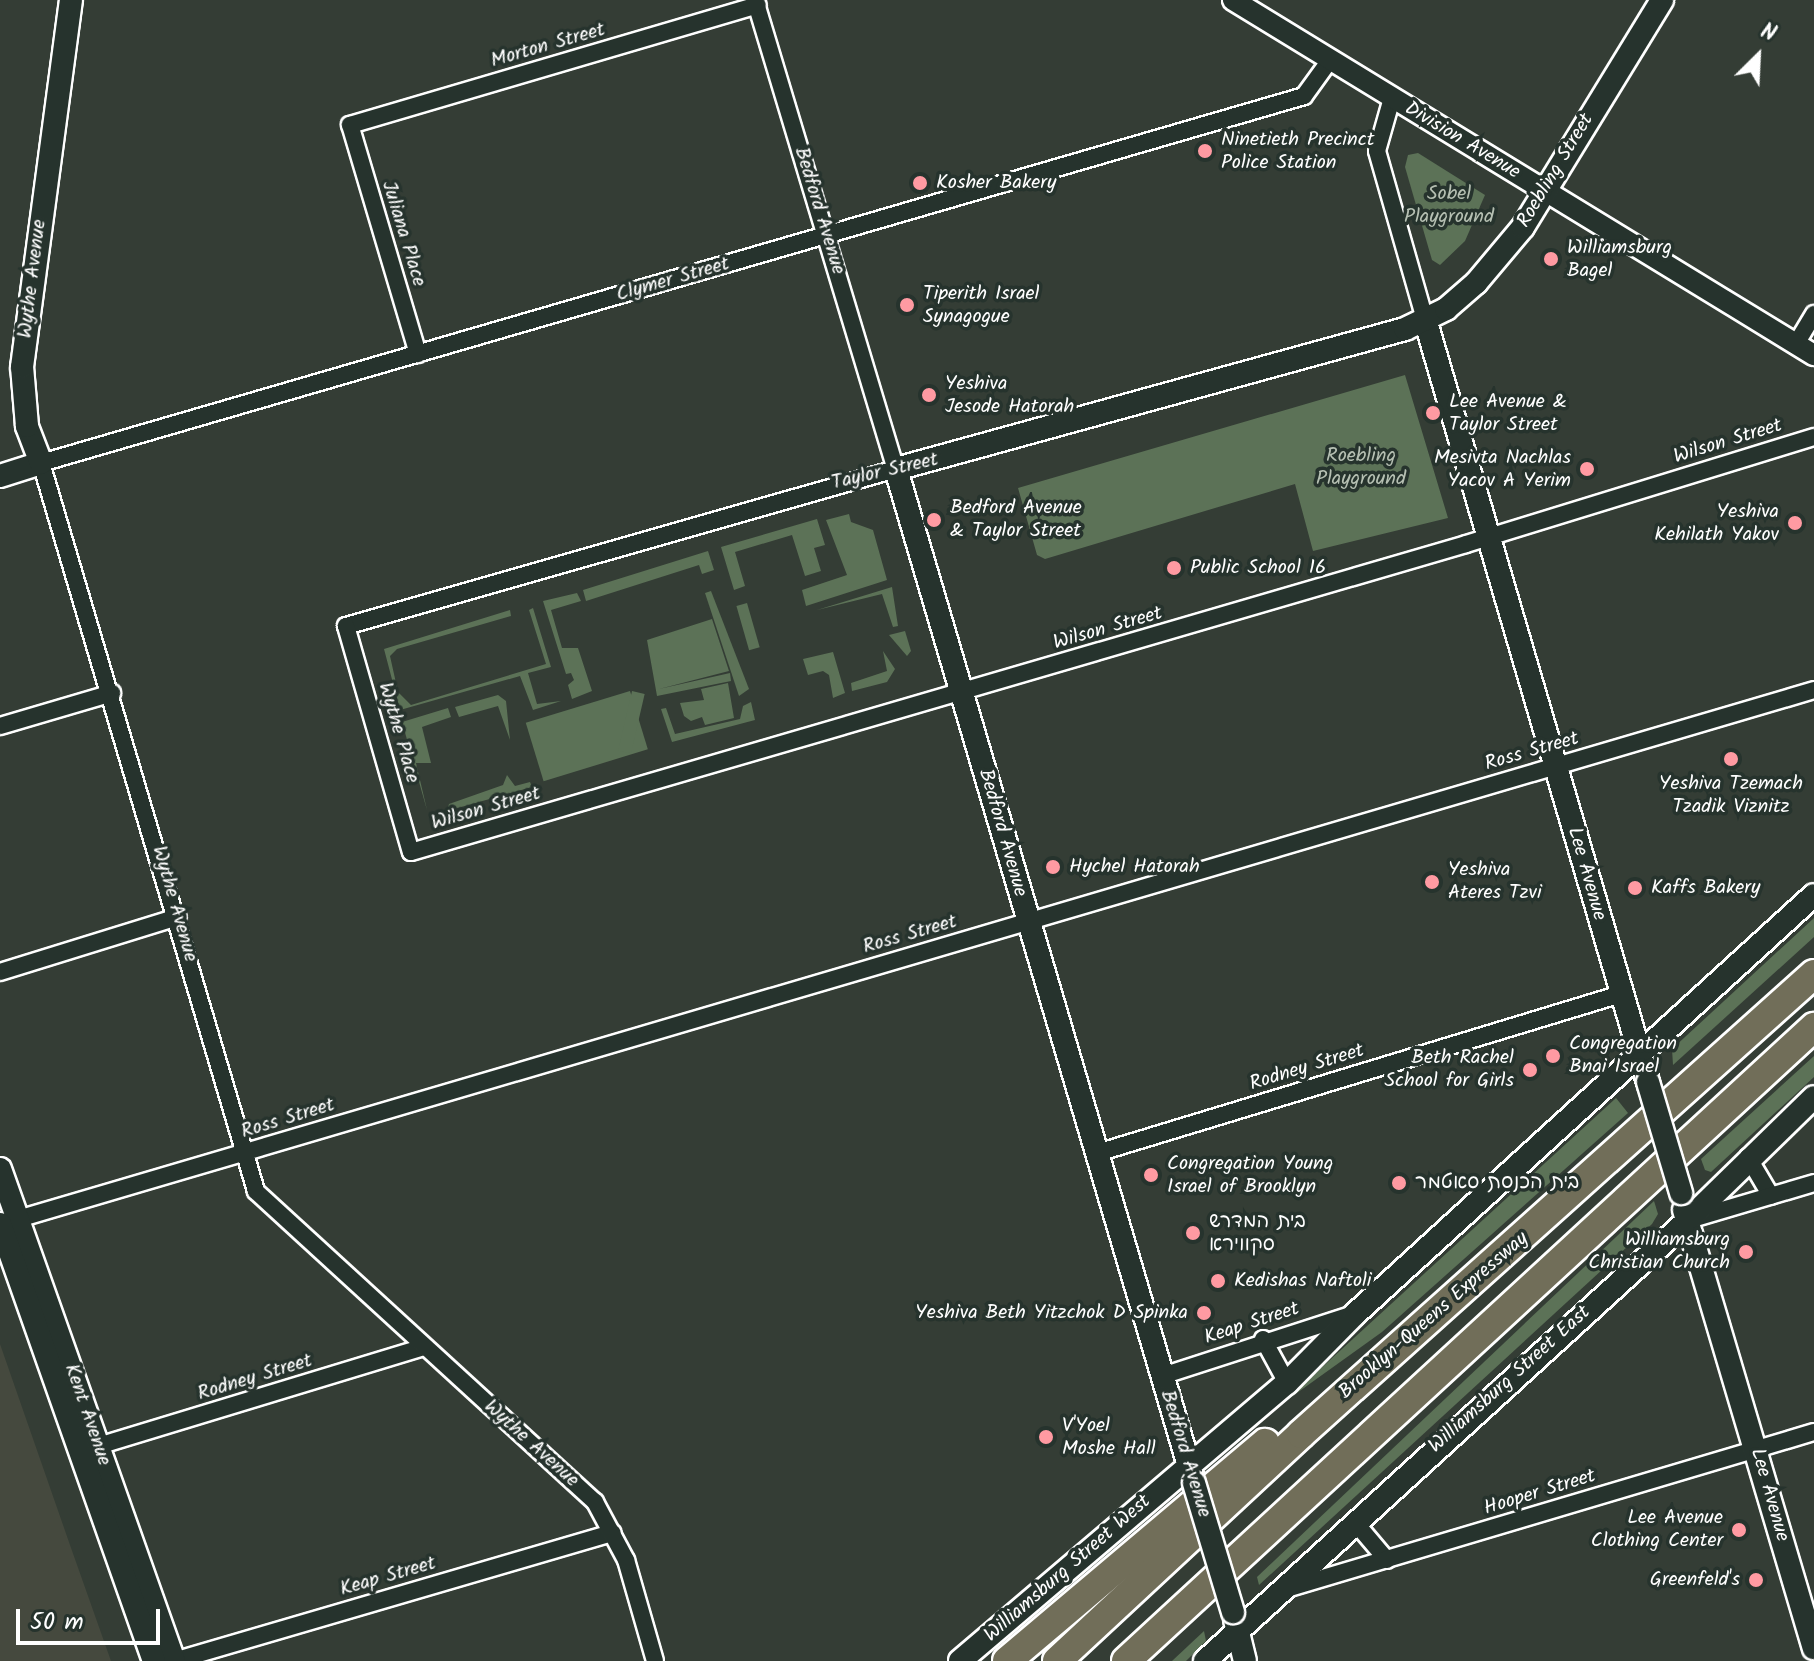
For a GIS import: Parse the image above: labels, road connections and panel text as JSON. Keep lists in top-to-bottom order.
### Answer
{
  "streets": {
    "highway": ["Brooklyn-Queens Expressway"],
    "main road": [
      "Roebling Street",
      "Bedford Avenue",
      "Wythe Avenue",
      "Clymer Street",
      "Taylor Street",
      "Lee Avenue",
      "Williamsburg Street East",
      "Kent Avenue",
      "Williamsburg Street West"
    ],
    "street": [
      "Morton Street",
      "Division Avenue",
      "Juliana Place",
      "Wilson Street",
      "Wythe Place",
      "Ross Street",
      "Rodney Street",
      "Keap Street",
      "Hooper Street"
    ]
  },
  "crossings": [
    ["Morton Street", "Bedford Avenue"],
    ["Morton Street", "Juliana Place"],
    ["Division Avenue", "Roebling Street"],
    ["Division Avenue", "Clymer Street"],
    ["Division Avenue", "Lee Avenue"],
    ["Roebling Street", "Taylor Street"],
    ["Roebling Street", "Lee Avenue"],
    ["Bedford Avenue", "Clymer Street"],
    ["Bedford Avenue", "Wilson Street"],
    ["Bedford Avenue", "Taylor Street"],
    ["Bedford Avenue", "Ross Street"],
    ["Bedford Avenue", "Rodney Street"],
    ["Bedford Avenue", "Keap Street"],
    ["Bedford Avenue", "Williamsburg Street East"],
    ["Bedford Avenue", "Williamsburg Street West"],
    ["Juliana Place", "Clymer Street"],
    ["Wythe Avenue", "Clymer Street"],
    ["Wythe Avenue", "Ross Street"],
    ["Wythe Avenue", "Rodney Street"],
    ["Wythe Avenue", "Keap Street"],
    ["Wilson Street", "Wythe Place"],
    ["Wilson Street", "Lee Avenue"],
    ["Taylor Street", "Wythe Place"],
    ["Taylor Street", "Lee Avenue"],
    ["Ross Street", "Lee Avenue"],
    ["Ross Street", "Kent Avenue"],
    ["Lee Avenue", "Rodney Street"],
    ["Lee Avenue", "Williamsburg Street East"],
    ["Lee Avenue", "Hooper Street"],
    ["Lee Avenue", "Williamsburg Street West"],
    ["Rodney Street", "Kent Avenue"],
    ["Keap Street", "Kent Avenue"],
    ["Keap Street", "Williamsburg Street West"],
    ["Williamsburg Street East", "Hooper Street"]
  ],
  "parks": ["Sobel Playground", "Roebling Playground"],
  "places": [
    "Ninetieth Precinct Police Station",
    "Kosher Bakery",
    "Williamsburg Bagel",
    "Tiperith Israel Synagogue",
    "Yeshiva Jesode Hatorah",
    "Lee Avenue & Taylor Street",
    "Mesivta Nachlas Yacov A Yerim",
    "Bedford Avenue & Taylor Street",
    "Yeshiva Kehilath Yakov",
    "Public School 16",
    "Yeshiva Tzemach Tzadik Viznitz",
    "Hychel Hatorah",
    "Yeshiva Ateres Tzvi",
    "Kaffs Bakery",
    "Congregation Bnai Israel",
    "Beth Rachel School for Girls",
    "Congregation Young Israel of Brooklyn",
    "בית הכנסת סאטמר",
    "בית המדרש סקווירא",
    "Williamsburg Christian Church",
    "Kedishas Naftoli",
    "Yeshiva Beth Yitzchok D Spinka",
    "V'Yoel Moshe Hall",
    "Lee Avenue Clothing Center",
    "Greenfeld's"
  ],
  "scale_bar": "50 m",
  "north": "top right"
}
